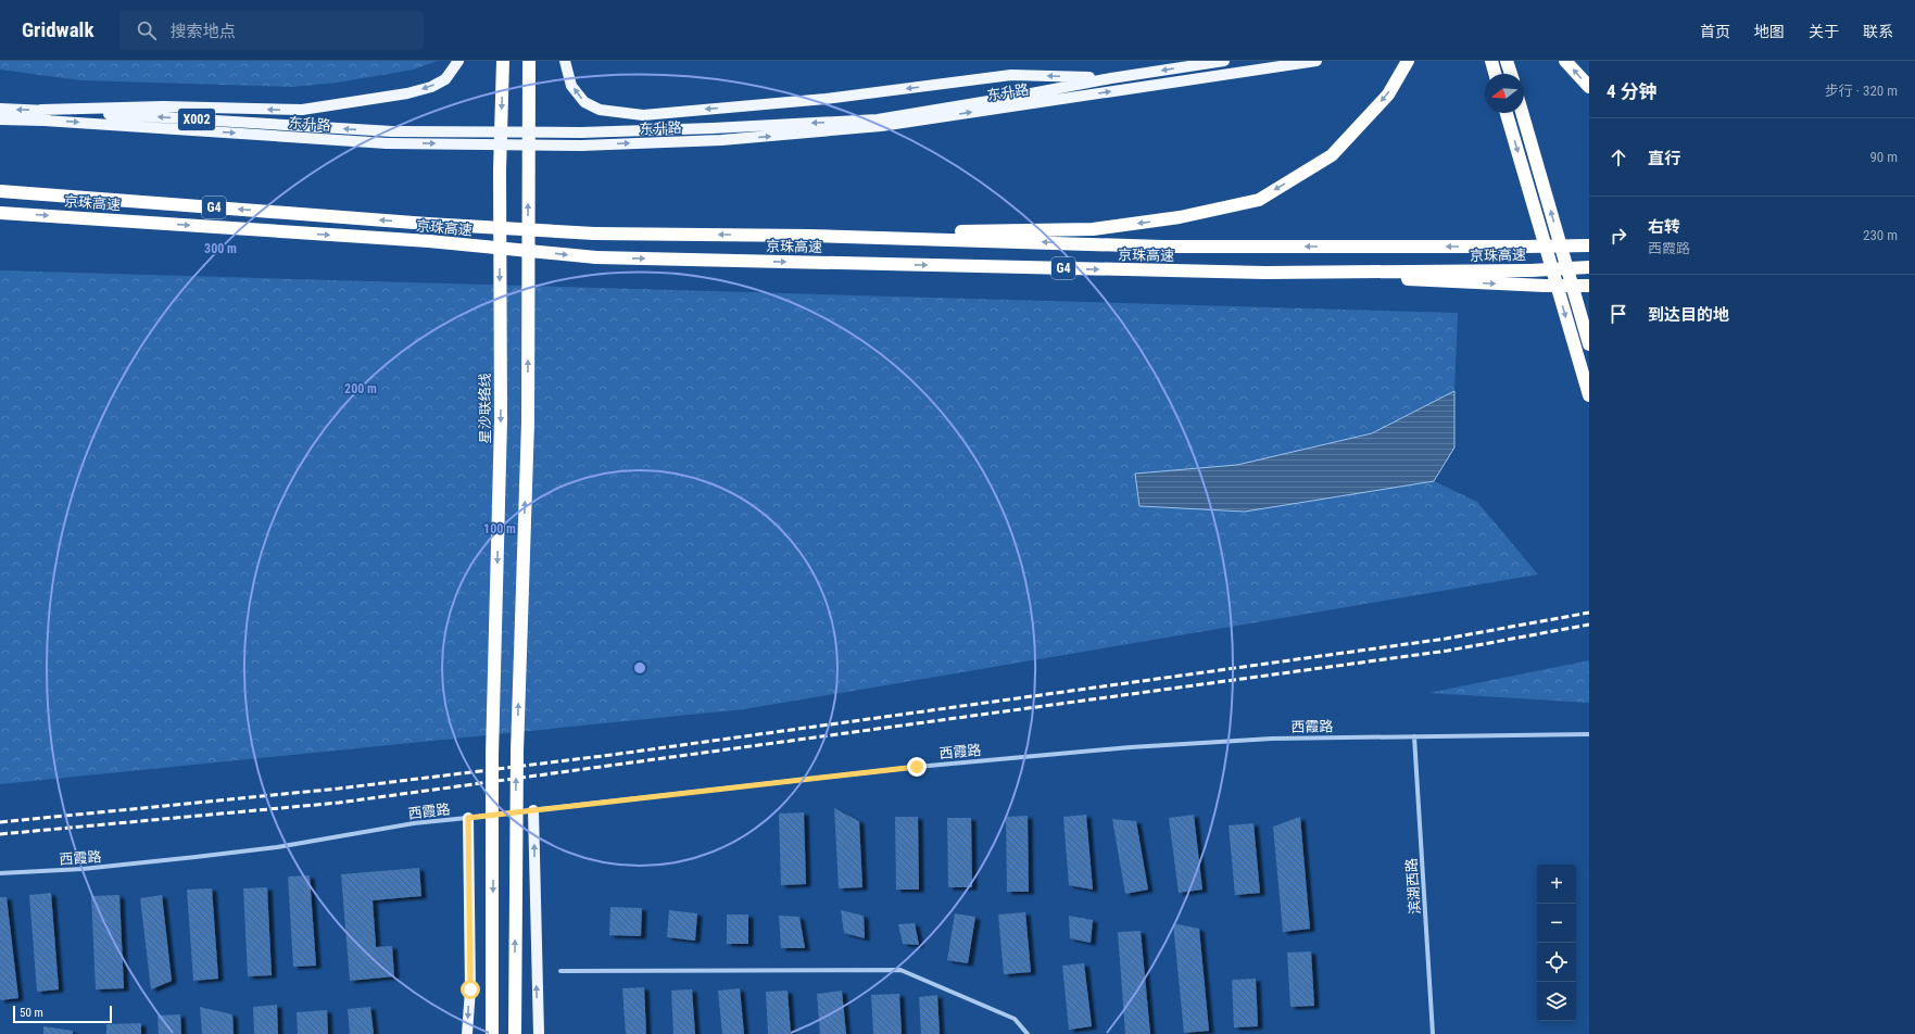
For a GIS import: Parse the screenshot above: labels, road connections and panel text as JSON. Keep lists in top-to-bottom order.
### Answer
{
  "streets": {
    "highway": ["京珠高速", "G4", "星沙联络线"],
    "main road": ["东升路", "X002"],
    "street": ["西霞路", "滨湖西路"]
  },
  "crossings": [
    ["西霞路", "滨湖西路"]
  ],
  "scale_bar": "50 m",
  "north": "left",
  "page": {
    "header": "Gridwalk",
    "search": "搜索地点",
    "nav": [
      "首页",
      "地图",
      "关于",
      "联系"
    ],
    "heading": ["4 分钟", "步行 · 320 m"],
    "list": [
      ["直行", "90 m"],
      ["右转", "西霞路", "230 m"],
      "到达目的地"
    ],
    "map_buttons": ["+", "−"],
    "scale": "50 m"
  },
  "rings": ["300 m", "200 m", "100 m"]
}
